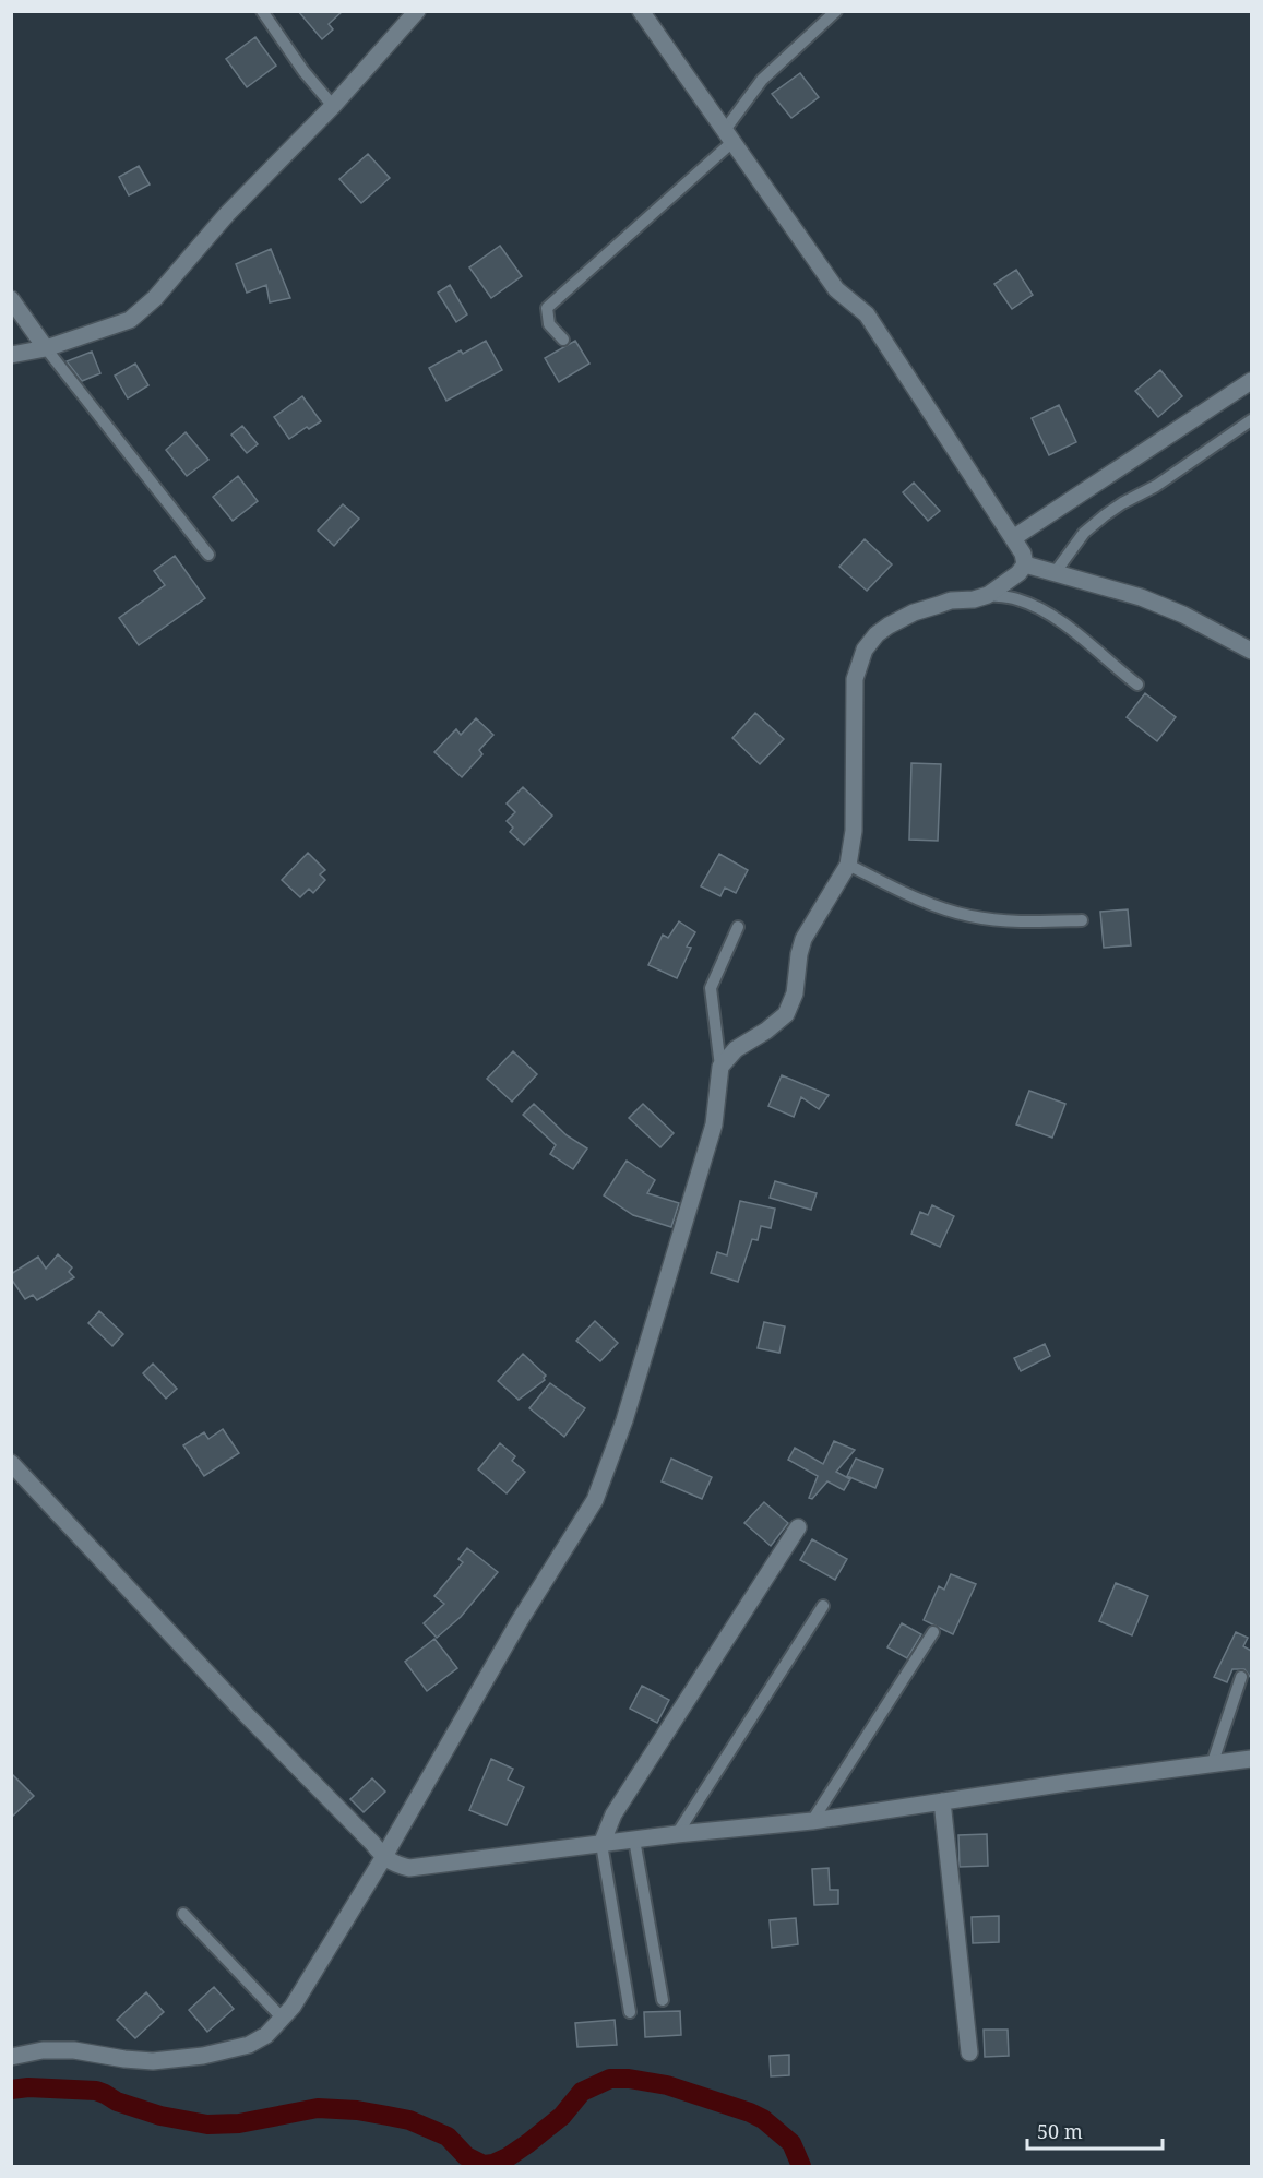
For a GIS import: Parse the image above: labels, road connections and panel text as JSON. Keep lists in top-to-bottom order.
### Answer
{
  "scale_bar": "50 m"
}
